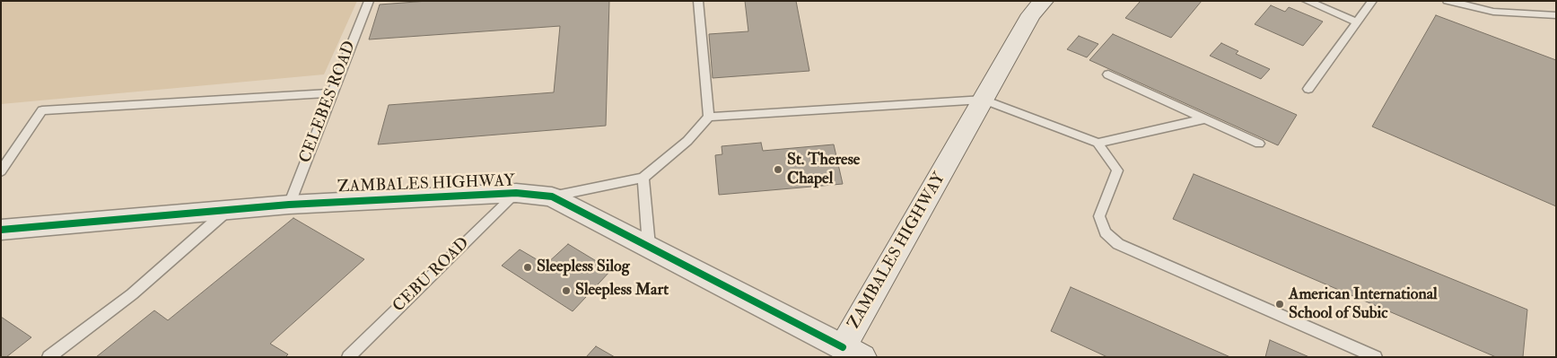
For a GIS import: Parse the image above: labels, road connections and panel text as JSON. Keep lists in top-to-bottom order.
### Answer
{
  "streets": {
    "main road": ["ZAMBALES HIGHWAY"],
    "lane": ["CELEBES ROAD", "CEBU ROAD"]
  },
  "crossings": [
    ["CELEBES ROAD", "ZAMBALES HIGHWAY"],
    ["ZAMBALES HIGHWAY", "CEBU ROAD"]
  ],
  "places": [
    "St. Therese Chapel",
    "Sleepless Silog",
    "Sleepless Mart",
    "American International School of Subic"
  ]
}
